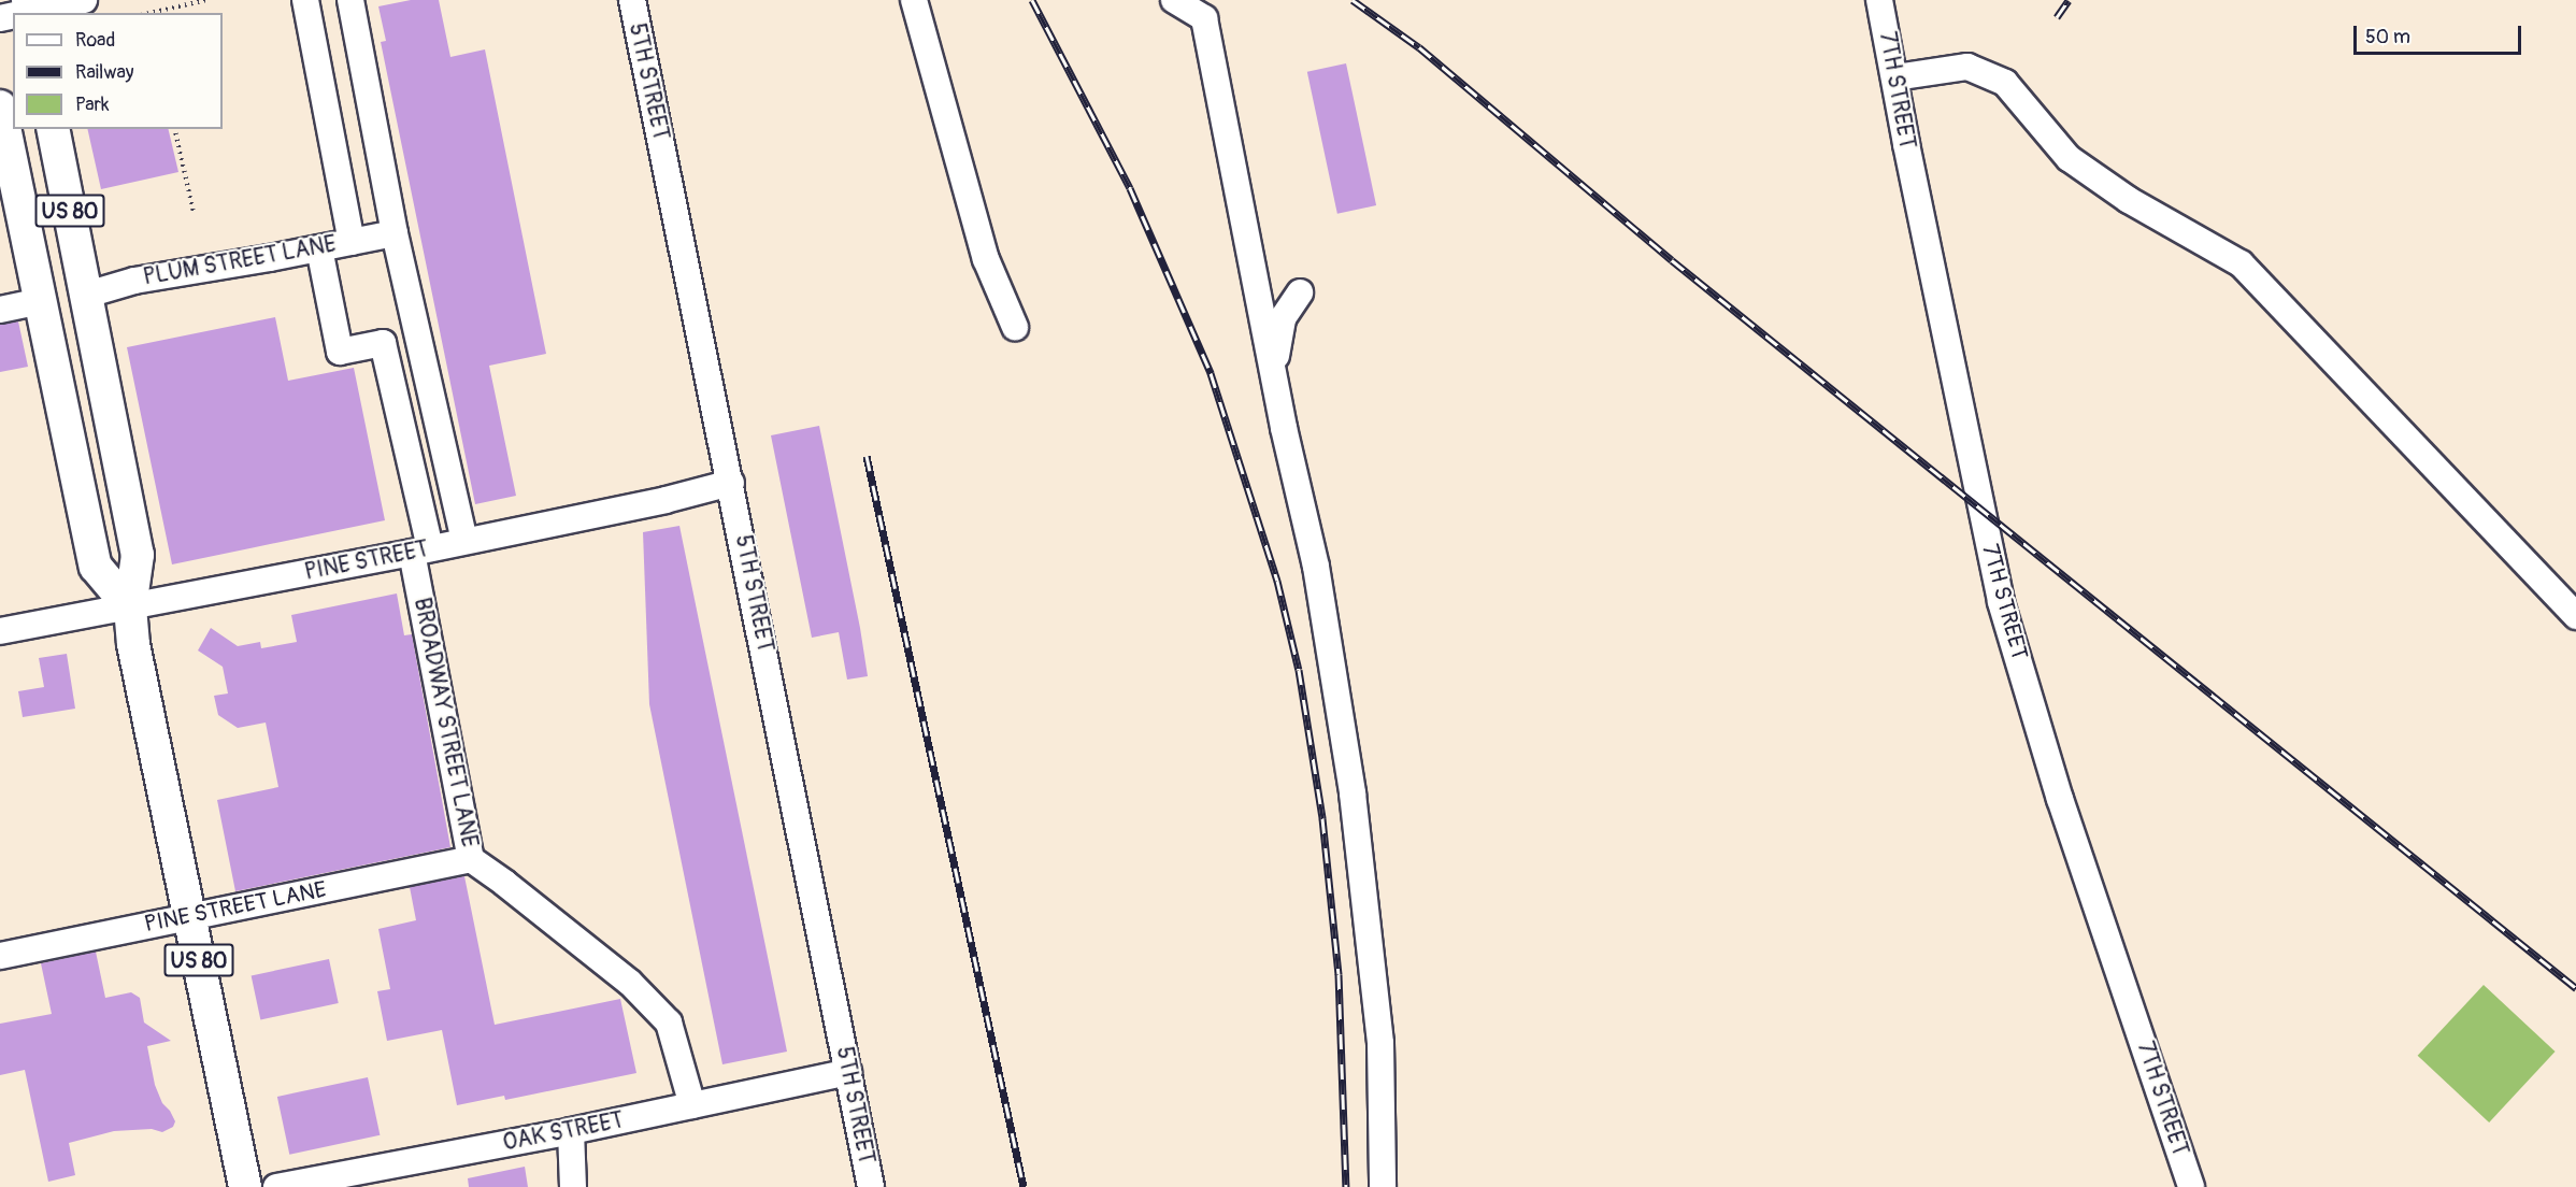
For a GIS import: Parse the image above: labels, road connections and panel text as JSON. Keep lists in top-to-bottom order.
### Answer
{
  "streets": {
    "main road": ["US 80"],
    "street": [
      "5TH STREET",
      "7TH STREET",
      "PLUM STREET LANE",
      "PINE STREET",
      "BROADWAY STREET LANE",
      "PINE STREET LANE",
      "OAK STREET"
    ]
  },
  "crossings": [
    ["5TH STREET", "PINE STREET"],
    ["5TH STREET", "OAK STREET"],
    ["US 80", "PLUM STREET LANE"],
    ["US 80", "PINE STREET"],
    ["US 80", "PINE STREET LANE"],
    ["PLUM STREET LANE", "BROADWAY STREET LANE"],
    ["PINE STREET", "BROADWAY STREET LANE"],
    ["BROADWAY STREET LANE", "PINE STREET LANE"],
    ["BROADWAY STREET LANE", "OAK STREET"]
  ],
  "legend": ["Road", "Railway", "Park"],
  "scale_bar": "50 m"
}
